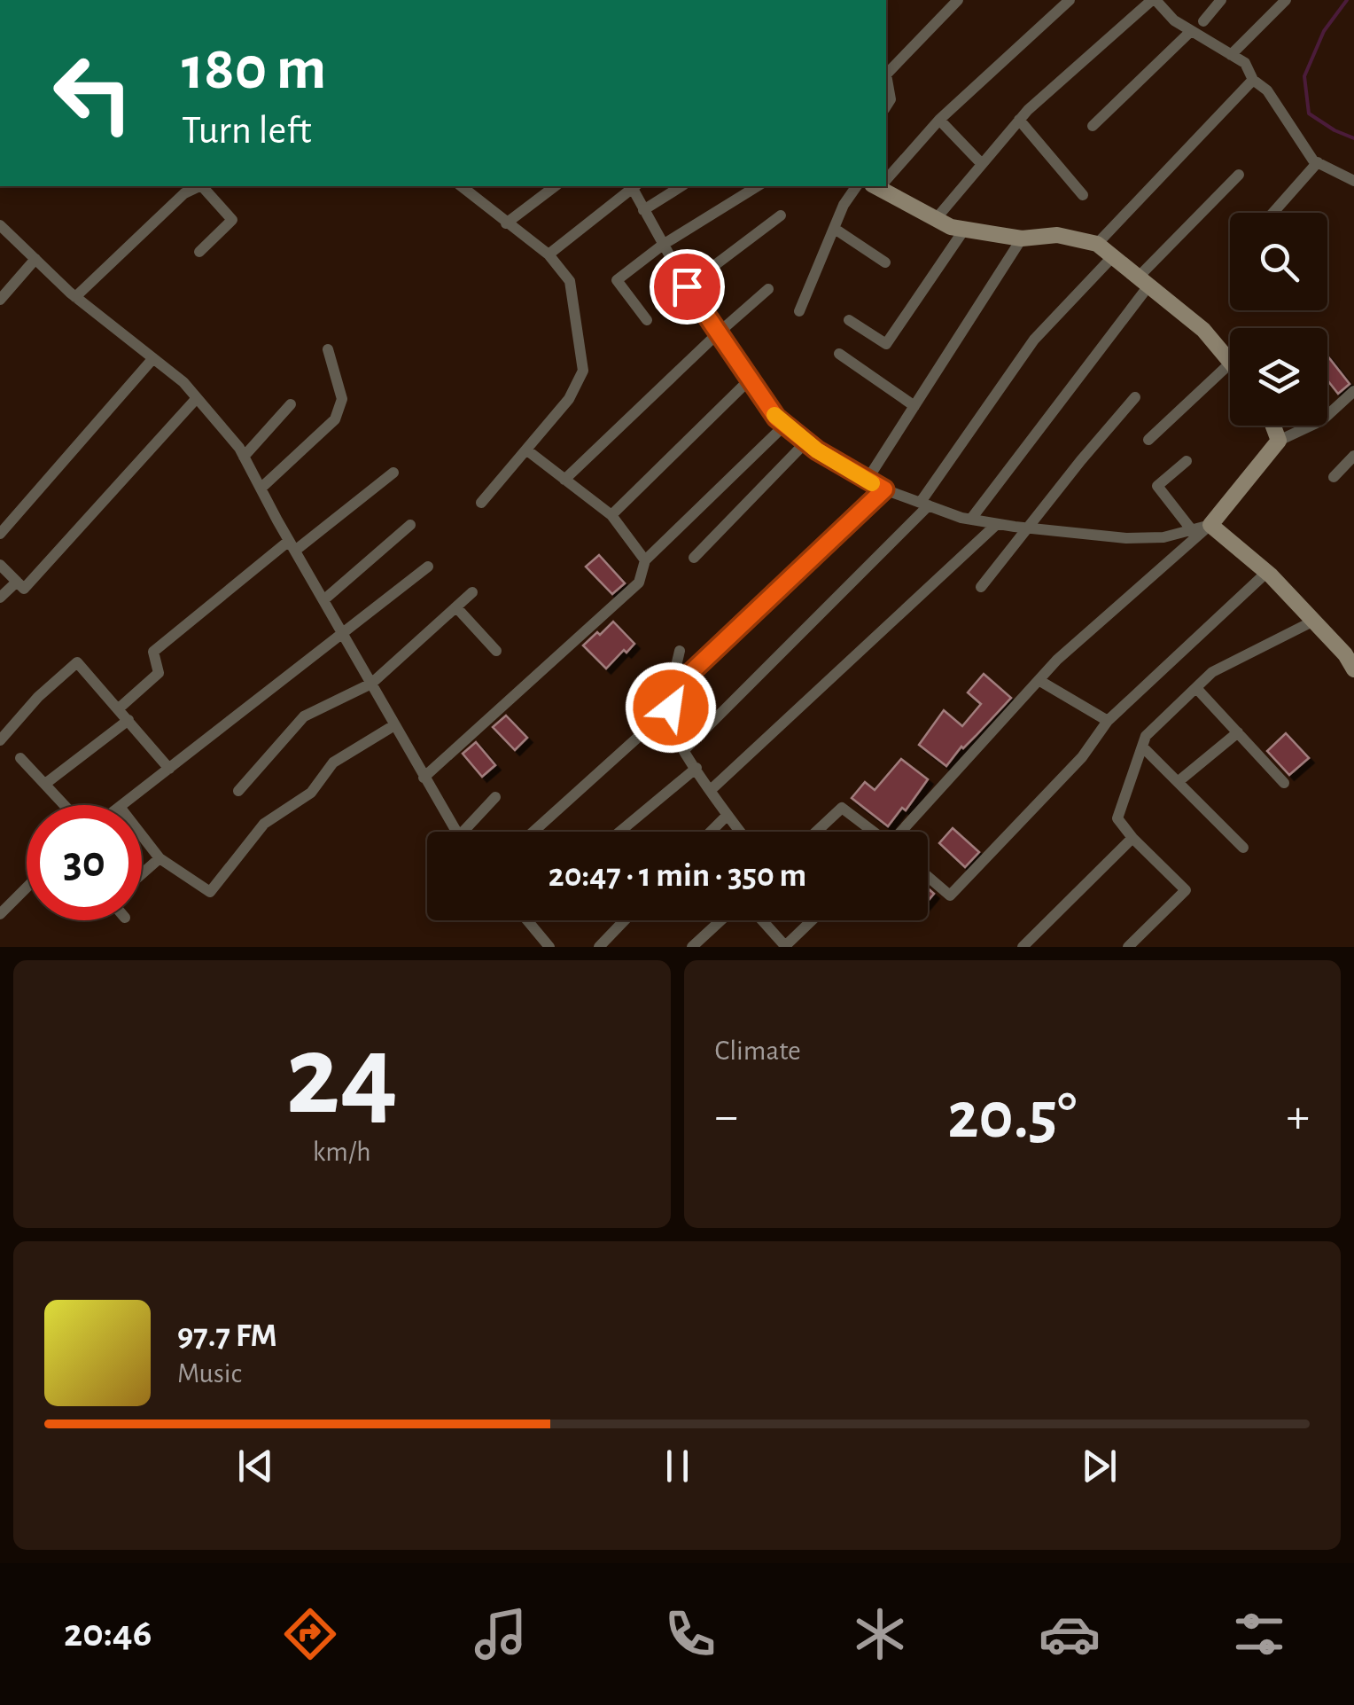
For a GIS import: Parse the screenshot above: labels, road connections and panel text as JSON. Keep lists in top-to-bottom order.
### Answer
{
  "page": {
    "turn": ["180 m", "Turn left"],
    "limit": "30",
    "trip": "20:47 · 1 min · 350 m",
    "tile": [
      ["24", "km/h"],
      "Climate"
    ],
    "heat": ["−", "20.5°", "+"],
    "song": ["97.7 FM", "Music"],
    "tabs": "20:46"
  }
}
